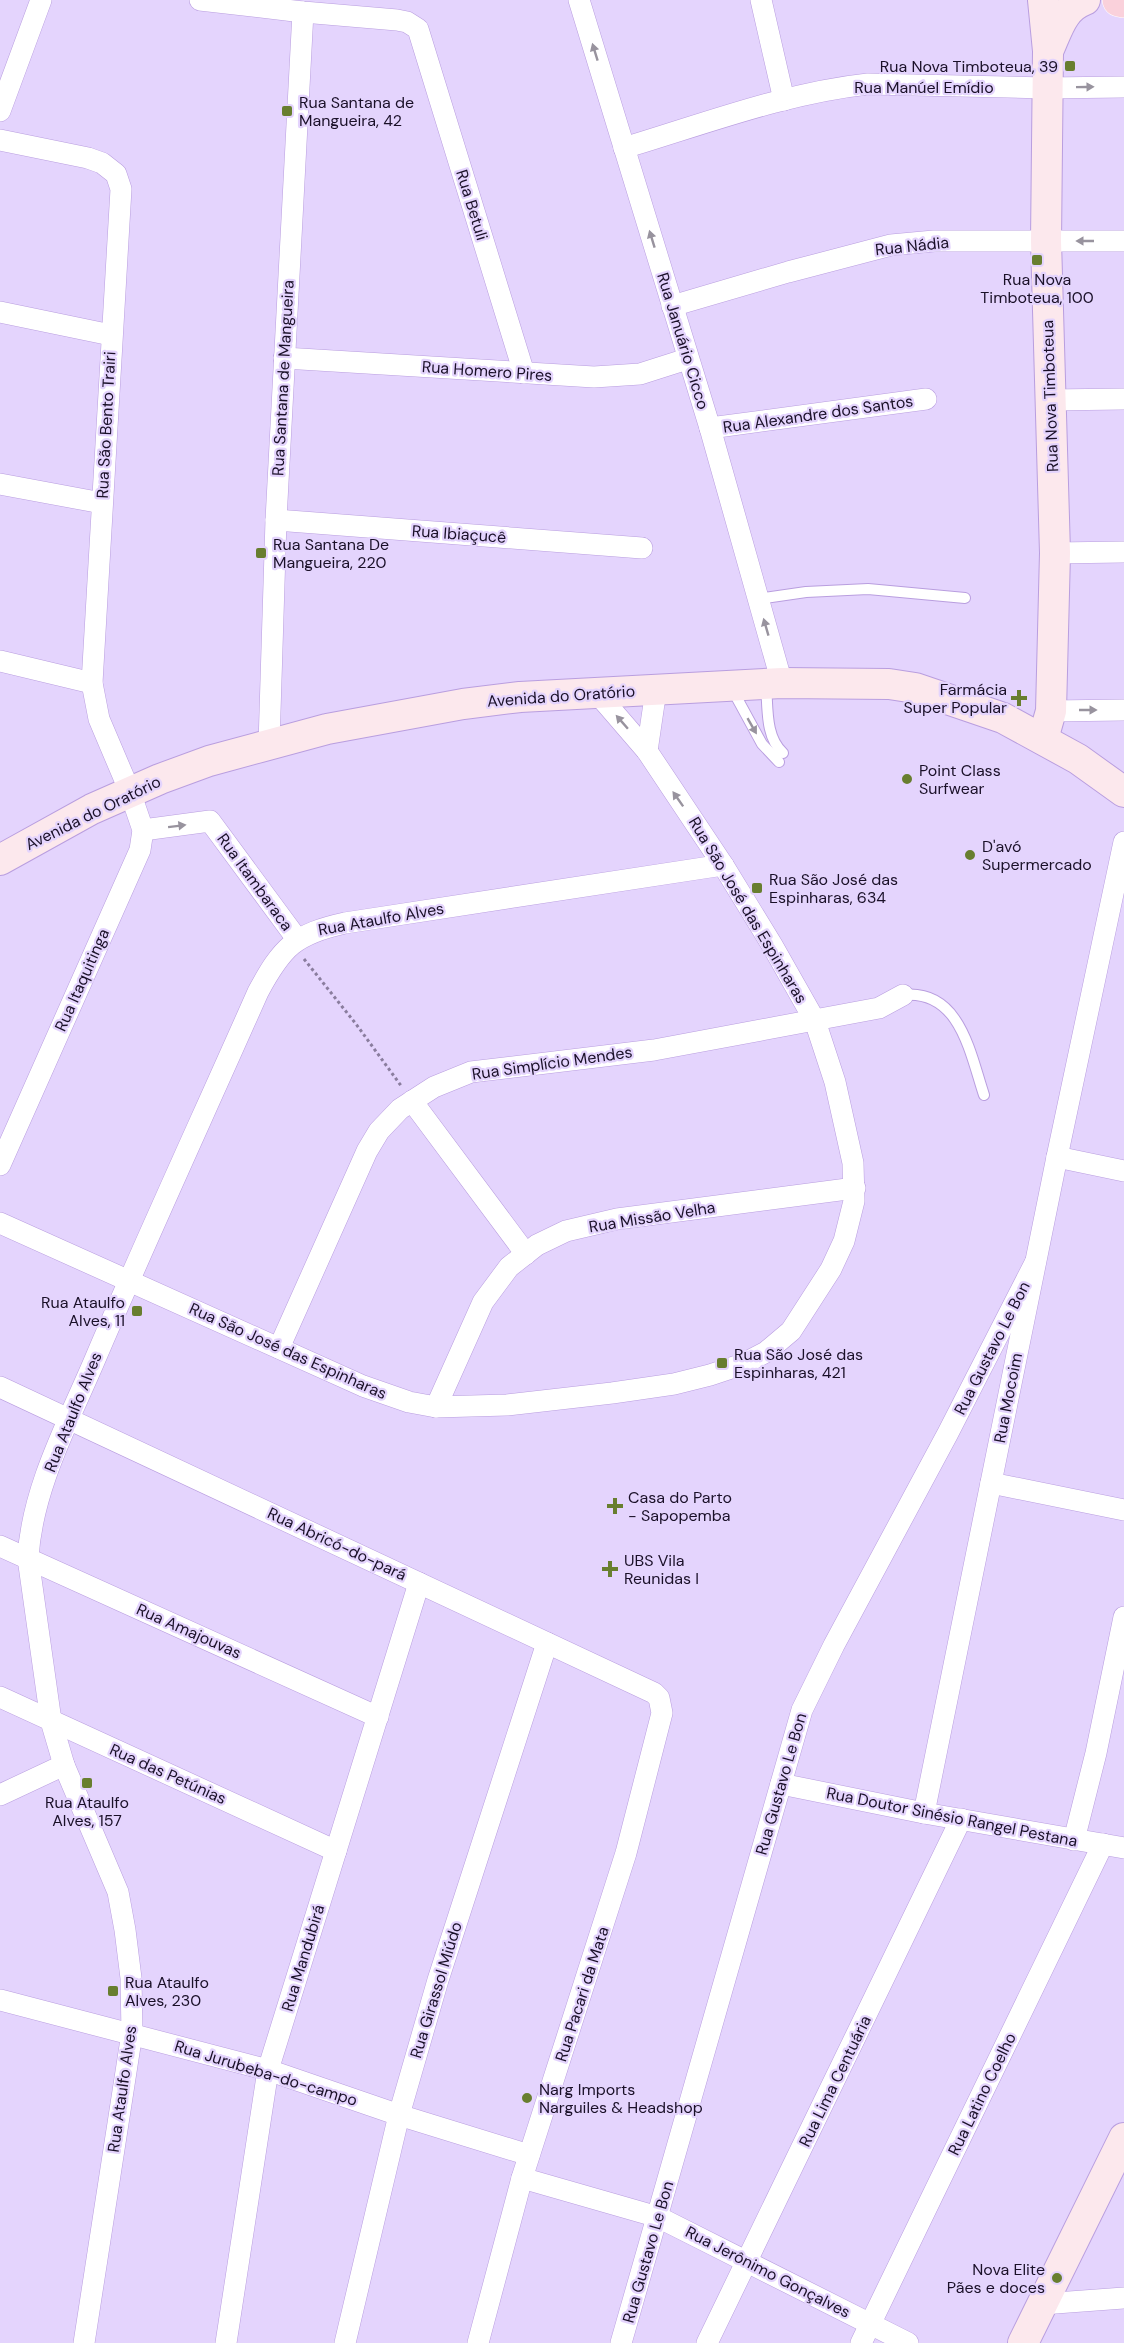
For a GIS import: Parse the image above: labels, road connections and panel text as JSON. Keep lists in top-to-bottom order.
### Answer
{
  "streets": {
    "main road": ["Rua Nova Timboteua", "Avenida do Oratório"],
    "street": [
      "Rua Manúel Emídio",
      "Rua Betuli",
      "Rua Nádia",
      "Rua Januário Cicco",
      "Rua Homero Pires",
      "Rua Santana de Mangueira",
      "Rua Alexandre dos Santos",
      "Rua São Bento Trairi",
      "Rua Ibiaçucê",
      "Rua Itambaraca",
      "Rua São José das Espinharas",
      "Rua Ataulfo Alves",
      "Rua Itaquitinga",
      "Rua Simplício Mendes",
      "Rua Missão Velha",
      "Rua Gustavo Le Bon",
      "Rua Mocoim",
      "Rua Abricó-do-pará",
      "Rua Amajouvas",
      "Rua das Petúnias",
      "Rua Doutor Sinésio Rangel Pestana",
      "Rua Mandubirá",
      "Rua Girassol Miúdo",
      "Rua Pacari da Mata",
      "Rua Jurubeba-do-campo",
      "Rua Lima Centuária",
      "Rua Latino Coelho",
      "Rua Jerônimo Gonçalves"
    ]
  },
  "crossings": [
    ["Rua Manúel Emídio", "Rua Januário Cicco"],
    ["Rua Manúel Emídio", "Rua Nova Timboteua"],
    ["Rua Betuli", "Rua Homero Pires"],
    ["Rua Betuli", "Rua Santana de Mangueira"],
    ["Rua Nádia", "Rua Januário Cicco"],
    ["Rua Nádia", "Rua Nova Timboteua"],
    ["Rua Januário Cicco", "Rua Homero Pires"],
    ["Rua Januário Cicco", "Rua Alexandre dos Santos"],
    ["Rua Januário Cicco", "Avenida do Oratório"],
    ["Rua Homero Pires", "Rua Santana de Mangueira"],
    ["Rua Santana de Mangueira", "Rua Ibiaçucê"],
    ["Rua Santana de Mangueira", "Avenida do Oratório"],
    ["Rua Nova Timboteua", "Avenida do Oratório"],
    ["Rua São Bento Trairi", "Avenida do Oratório"],
    ["Avenida do Oratório", "Rua São José das Espinharas"],
    ["Rua Itambaraca", "Rua Ataulfo Alves"],
    ["Rua Itambaraca", "Rua Itaquitinga"],
    ["Rua São José das Espinharas", "Rua Ataulfo Alves"],
    ["Rua São José das Espinharas", "Rua Simplício Mendes"],
    ["Rua São José das Espinharas", "Rua Missão Velha"],
    ["Rua Ataulfo Alves", "Rua Abricó-do-pará"],
    ["Rua Ataulfo Alves", "Rua Amajouvas"],
    ["Rua Ataulfo Alves", "Rua das Petúnias"],
    ["Rua Ataulfo Alves", "Rua Jurubeba-do-campo"],
    ["Rua Gustavo Le Bon", "Rua Mocoim"],
    ["Rua Gustavo Le Bon", "Rua Doutor Sinésio Rangel Pestana"],
    ["Rua Gustavo Le Bon", "Rua Jerônimo Gonçalves"],
    ["Rua Mocoim", "Rua Doutor Sinésio Rangel Pestana"],
    ["Rua Abricó-do-pará", "Rua Mandubirá"],
    ["Rua Abricó-do-pará", "Rua Girassol Miúdo"],
    ["Rua Abricó-do-pará", "Rua Pacari da Mata"],
    ["Rua Amajouvas", "Rua Mandubirá"],
    ["Rua das Petúnias", "Rua Mandubirá"],
    ["Rua Doutor Sinésio Rangel Pestana", "Rua Lima Centuária"],
    ["Rua Doutor Sinésio Rangel Pestana", "Rua Latino Coelho"],
    ["Rua Mandubirá", "Rua Jurubeba-do-campo"],
    ["Rua Girassol Miúdo", "Rua Jurubeba-do-campo"],
    ["Rua Pacari da Mata", "Rua Jurubeba-do-campo"],
    ["Rua Pacari da Mata", "Rua Jerônimo Gonçalves"],
    ["Rua Lima Centuária", "Rua Jerônimo Gonçalves"],
    ["Rua Latino Coelho", "Rua Jerônimo Gonçalves"]
  ],
  "one_way": ["Rua Januário Cicco", "Rua Itambaraca"],
  "places": {
    "transit": [
      "Rua Nova Timboteua, 39",
      "Rua Santana de Mangueira, 42",
      "Rua Nova Timboteua, 100",
      "Rua Santana De Mangueira, 220",
      "Rua São José das Espinharas, 634",
      "Rua Ataulfo Alves, 11",
      "Rua São José das Espinharas, 421",
      "Rua Ataulfo Alves, 157",
      "Rua Ataulfo Alves, 230"
    ],
    "health": ["Farmácia Super Popular", "Casa do Parto - Sapopemba", "UBS Vila Reunidas I"],
    "other": [
      "Point Class Surfwear",
      "D'avó Supermercado",
      "Narg Imports Narguiles & Headshop",
      "Nova Elite Pães e doces"
    ]
  }
}
